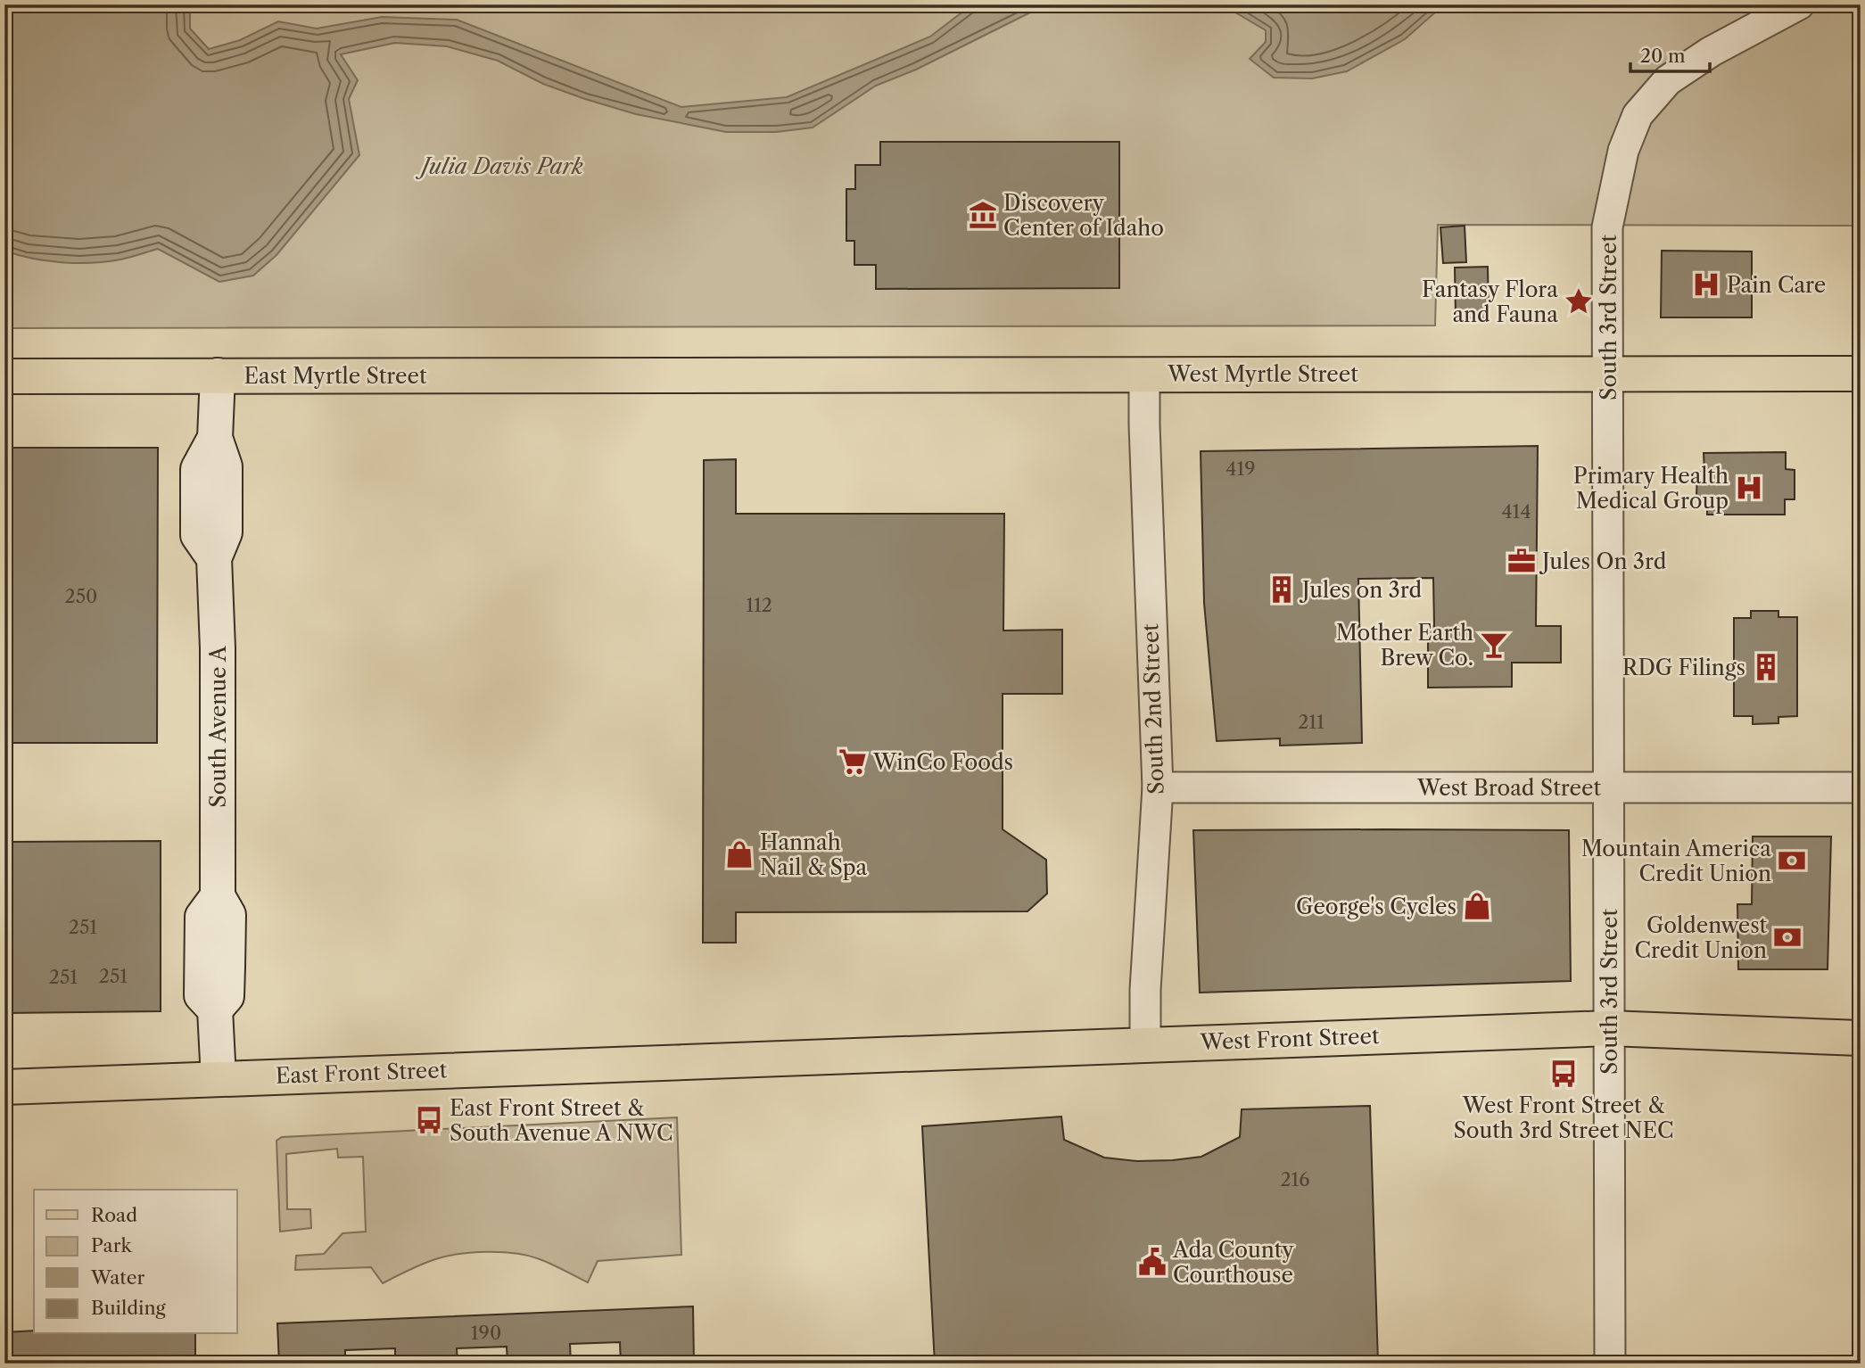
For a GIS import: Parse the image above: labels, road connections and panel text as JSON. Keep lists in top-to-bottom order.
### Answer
{
  "streets": {
    "main road": [
      "West Myrtle Street",
      "East Myrtle Street",
      "West Front Street",
      "East Front Street"
    ],
    "street": [
      "South 3rd Street",
      "South 2nd Street",
      "South Avenue A",
      "West Broad Street"
    ]
  },
  "crossings": [
    ["South 3rd Street", "West Myrtle Street"],
    ["South 3rd Street", "West Broad Street"],
    ["South 3rd Street", "West Front Street"],
    ["West Myrtle Street", "East Myrtle Street"],
    ["West Myrtle Street", "South 2nd Street"],
    ["East Myrtle Street", "South Avenue A"],
    ["South 2nd Street", "West Broad Street"],
    ["South 2nd Street", "West Front Street"],
    ["South Avenue A", "East Front Street"],
    ["West Front Street", "East Front Street"]
  ],
  "parks": ["Julia Davis Park"],
  "places": {
    "museum": ["Discovery Center of Idaho"],
    "hospital": ["Pain Care", "Primary Health Medical Group"],
    "place": ["Fantasy Flora and Fauna"],
    "office": ["Jules On 3rd"],
    "building": ["Jules on 3rd", "RDG Filings"],
    "bar": ["Mother Earth Brew Co."],
    "supermarket": ["WinCo Foods"],
    "shop": ["Hannah Nail & Spa", "George's Cycles"],
    "bank": ["Mountain America Credit Union", "Goldenwest Credit Union"],
    "bus stop": ["West Front Street & South 3rd Street NEC", "East Front Street & South Avenue A NWC"],
    "public building": ["Ada County Courthouse"]
  },
  "house_numbers": [
    "419",
    "414",
    "250",
    "112",
    "211",
    "251",
    "251",
    "251",
    "216",
    "190"
  ],
  "legend": [
    "Road",
    "Park",
    "Water",
    "Building"
  ],
  "scale_bar": "20 m"
}
